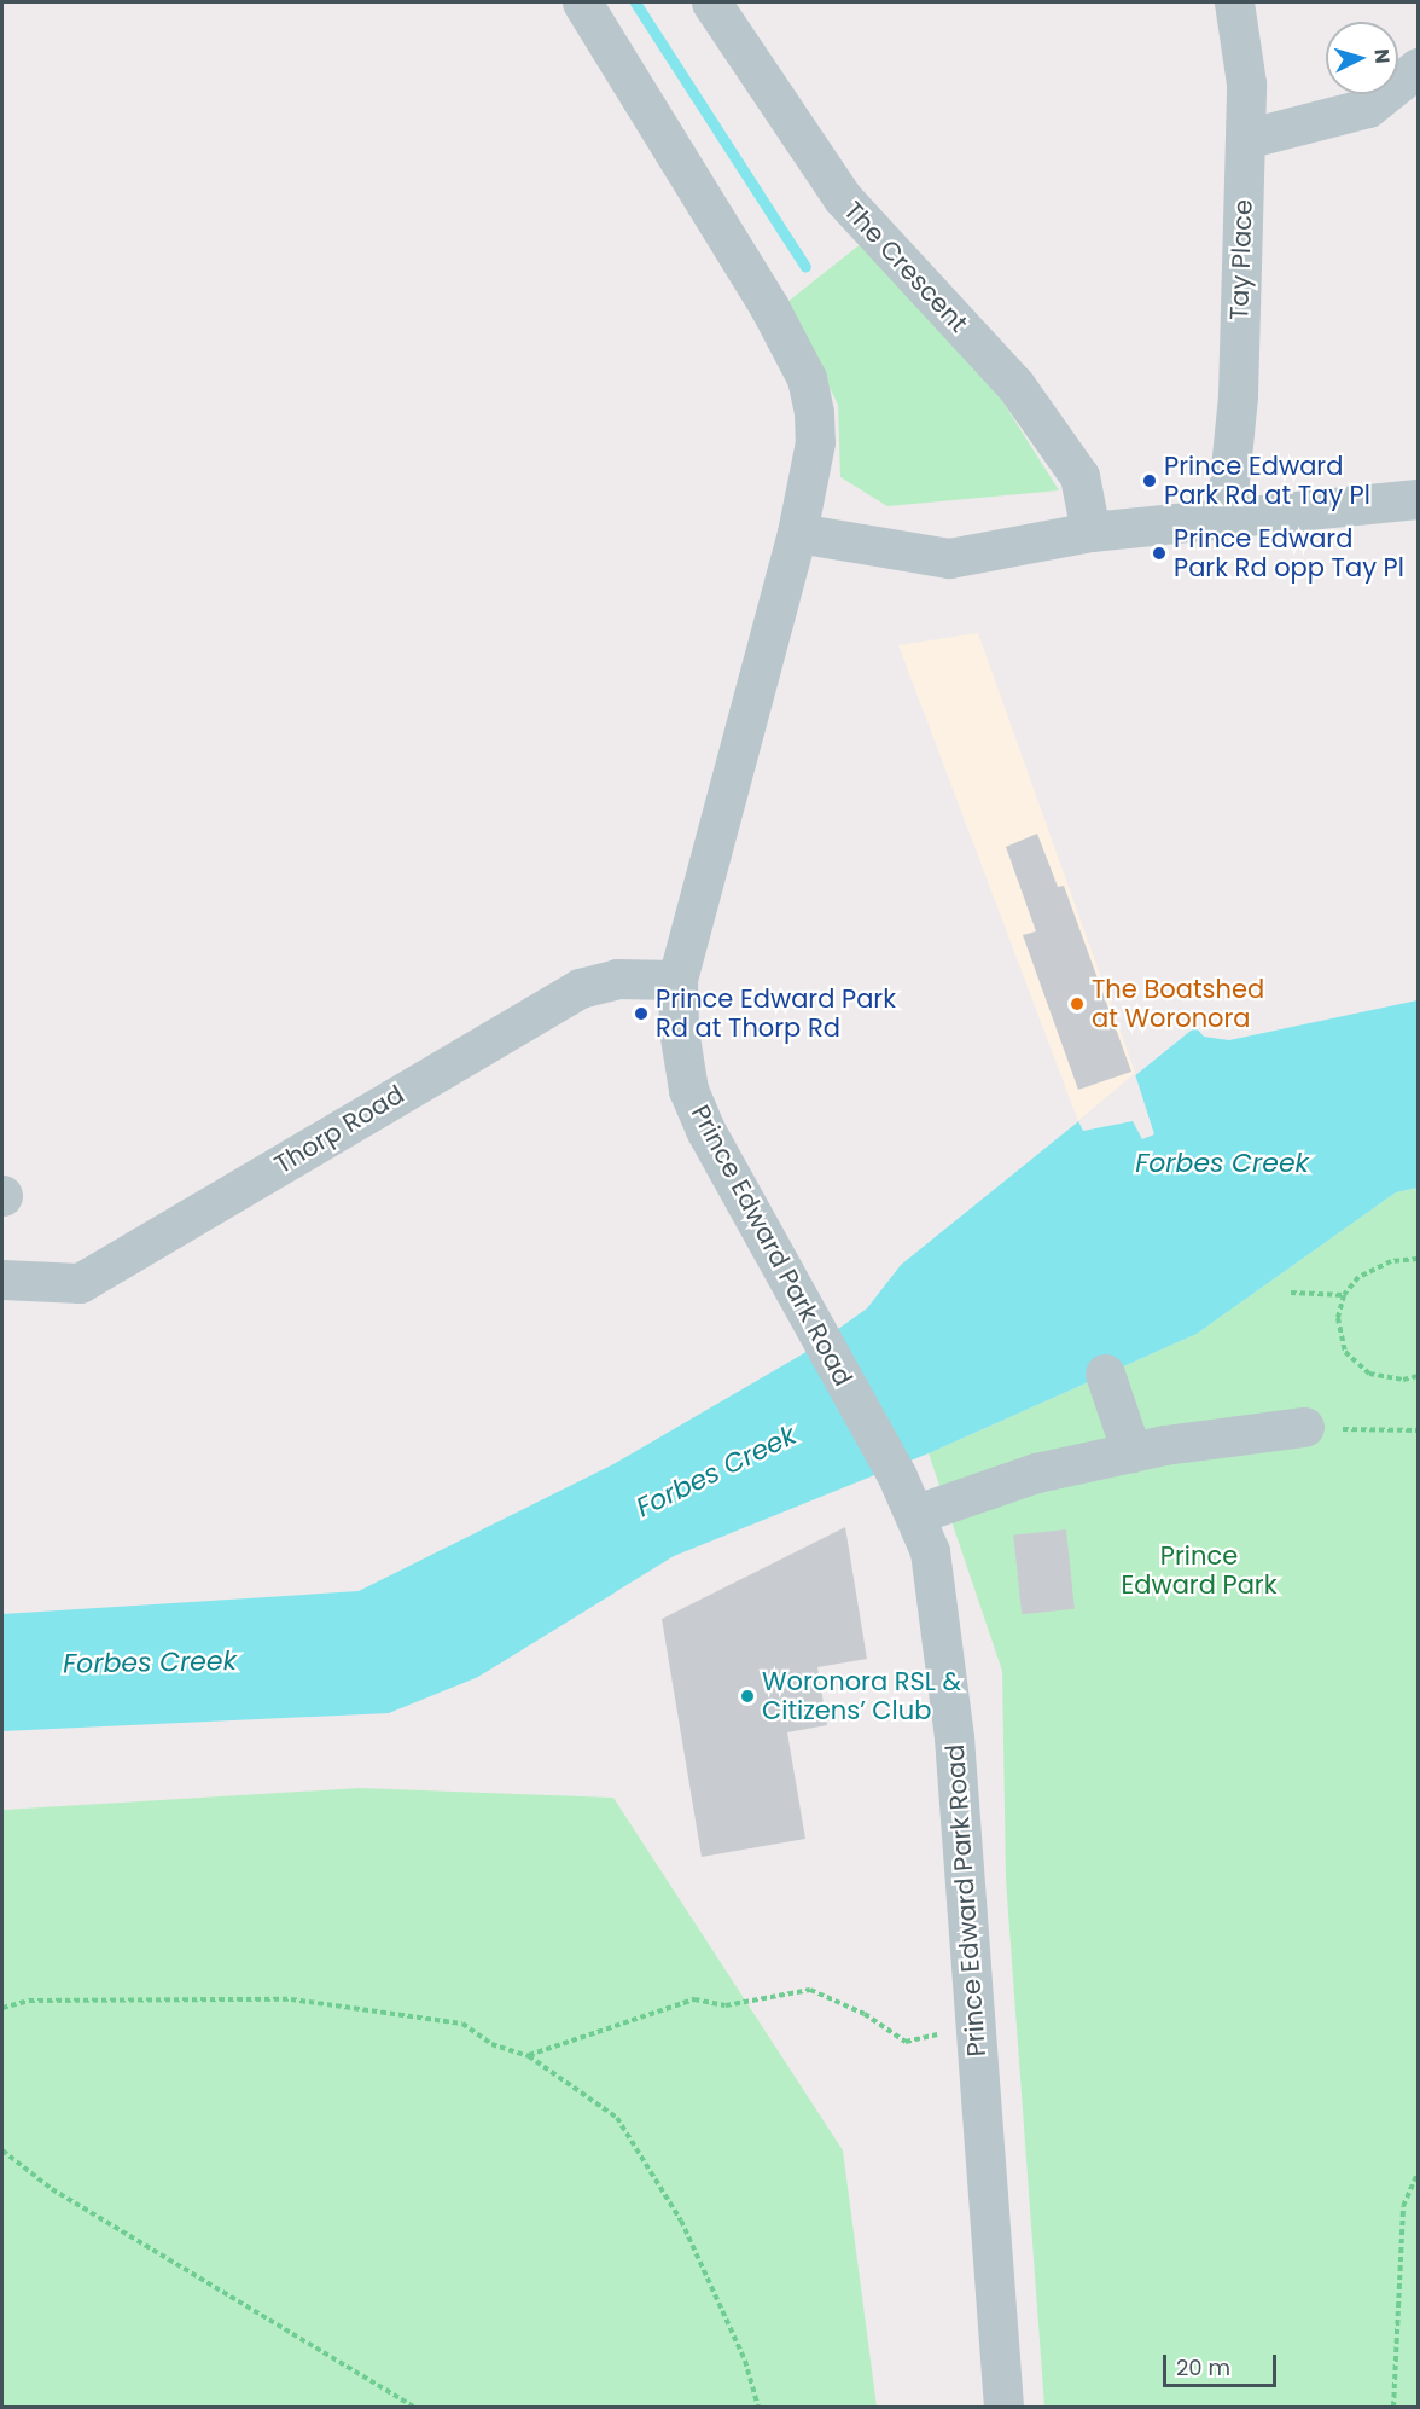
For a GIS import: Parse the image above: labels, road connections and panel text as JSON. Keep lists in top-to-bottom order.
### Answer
{
  "streets": {
    "street": [
      "Tay Place",
      "The Crescent",
      "Thorp Road",
      "Prince Edward Park Road"
    ]
  },
  "crossings": [
    ["Thorp Road", "Prince Edward Park Road"]
  ],
  "water": ["Forbes Creek"],
  "parks": ["Prince Edward Park"],
  "places": [
    "Prince Edward Park Rd at Tay Pl",
    "Prince Edward Park Rd opp Tay Pl",
    "The Boatshed at Woronora",
    "Prince Edward Park Rd at Thorp Rd",
    "Woronora RSL & Citizens’ Club"
  ],
  "scale_bar": "20 m",
  "north": "right"
}
